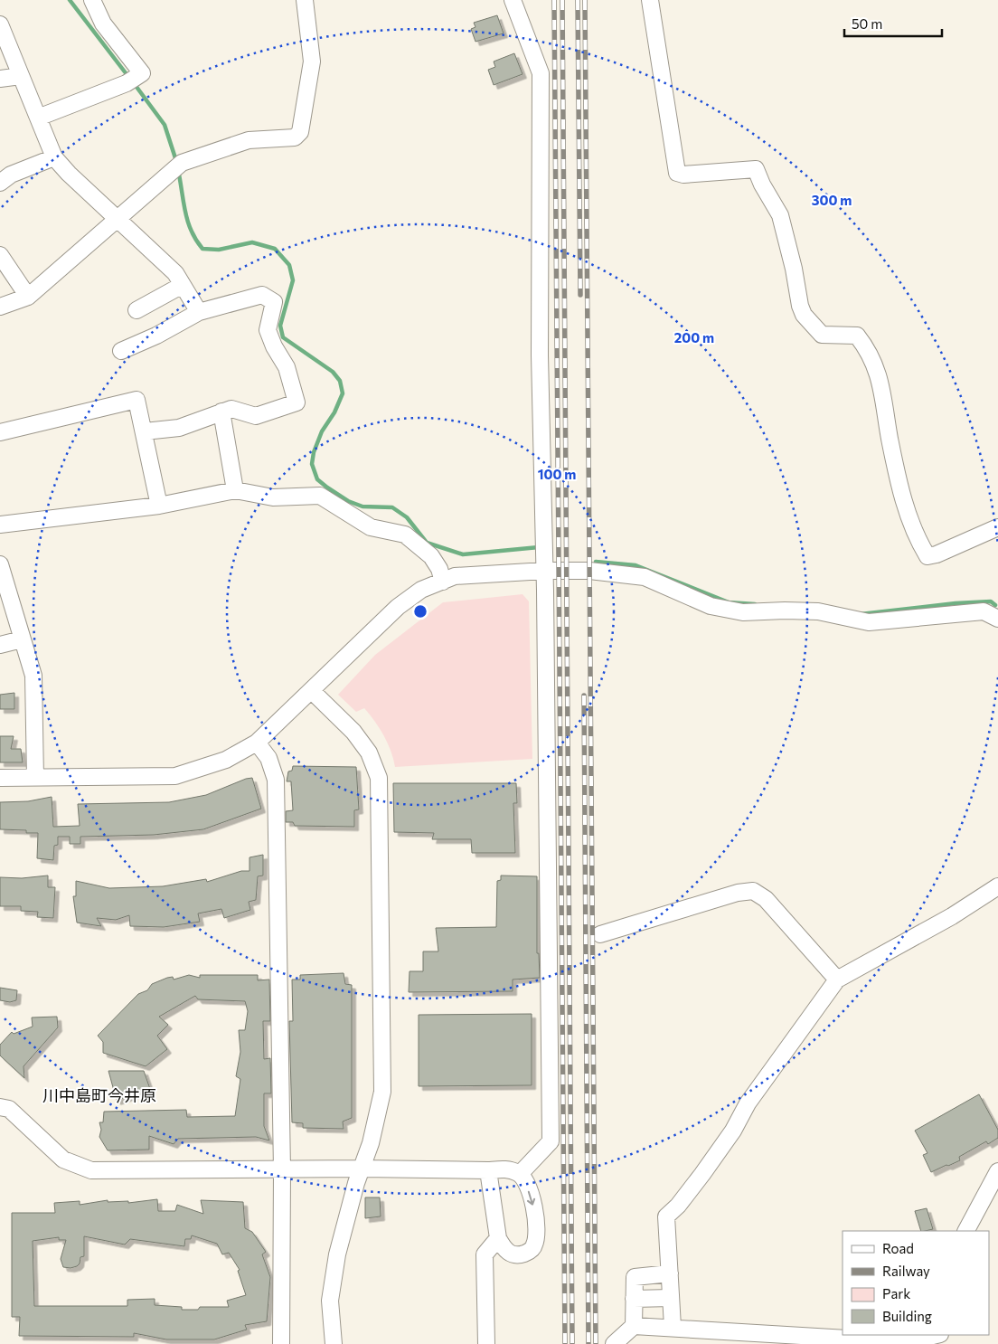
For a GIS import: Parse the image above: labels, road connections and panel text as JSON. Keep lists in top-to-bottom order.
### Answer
{
  "districts": ["川中島町今井原"],
  "legend": [
    "Road",
    "Railway",
    "Park",
    "Building"
  ],
  "scale_bar": "50 m",
  "rings": ["300 m", "200 m", "100 m"]
}
